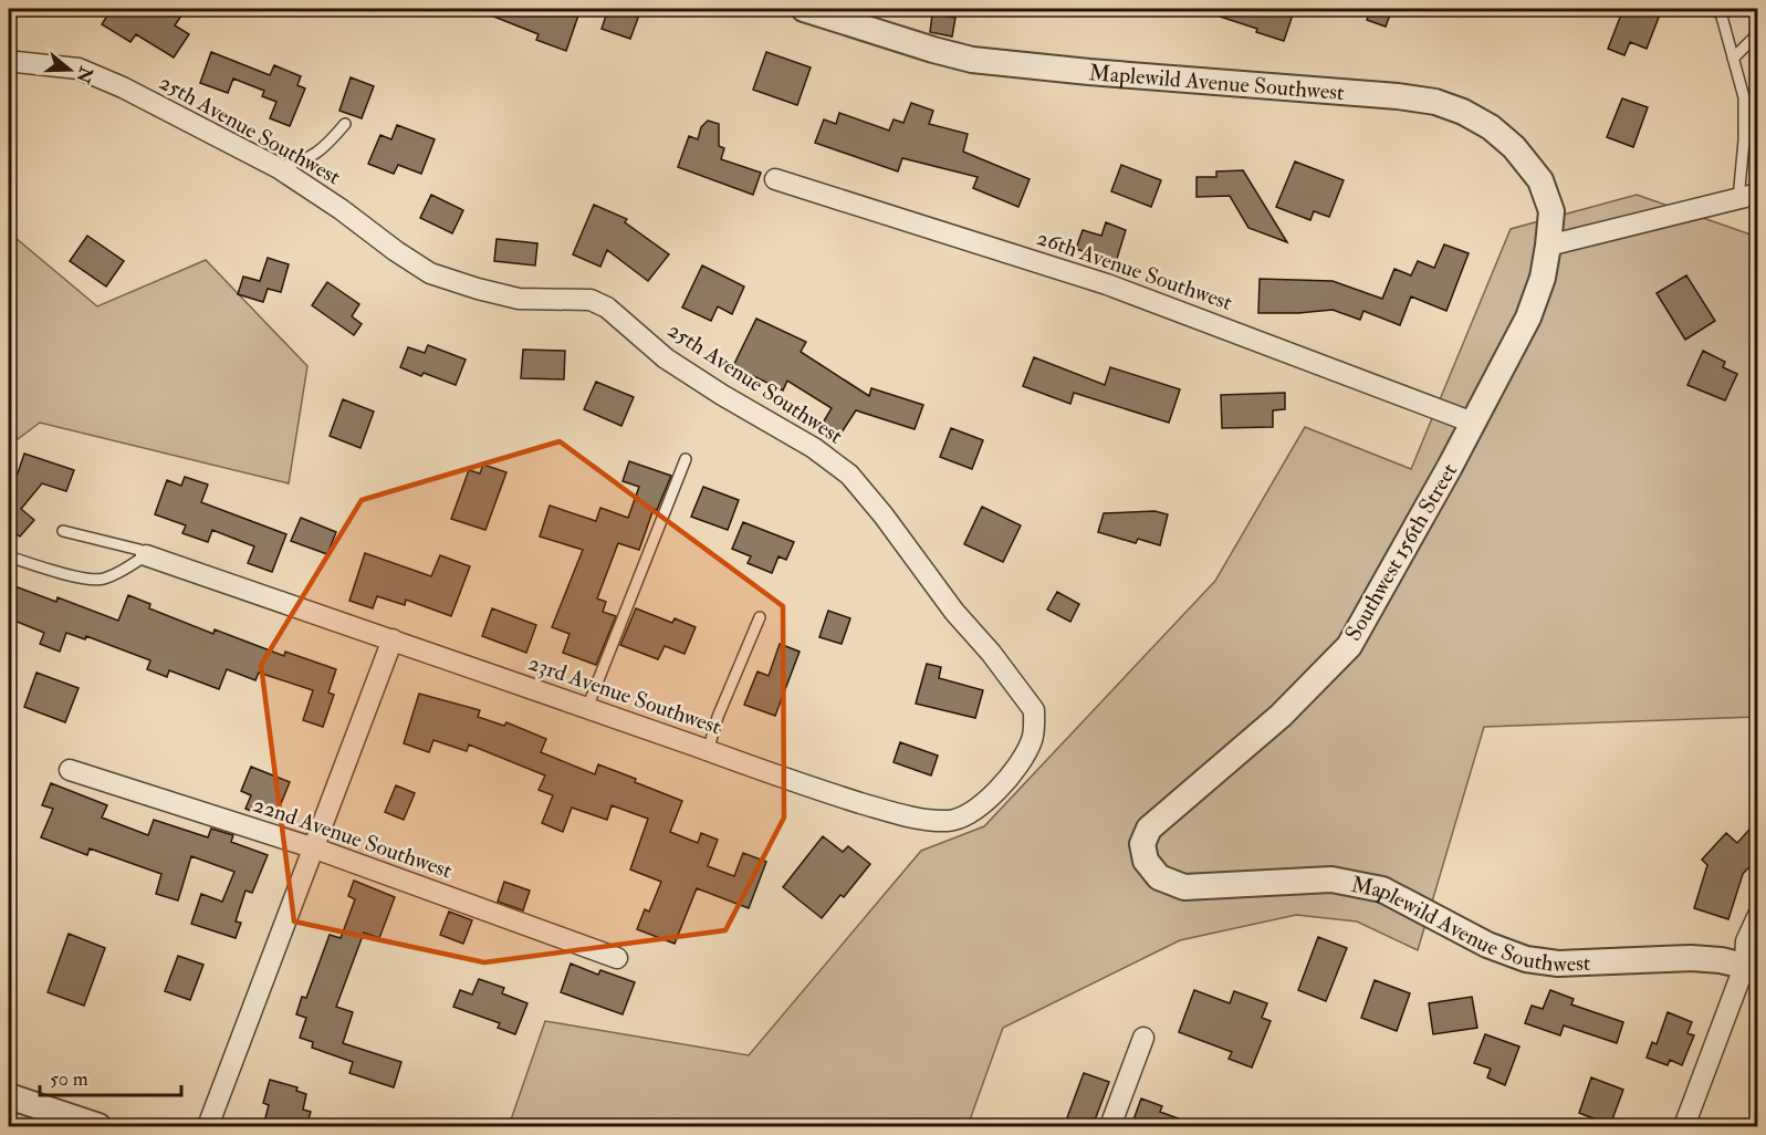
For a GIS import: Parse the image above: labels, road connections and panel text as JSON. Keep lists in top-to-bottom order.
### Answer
{
  "streets": {
    "street": [
      "Maplewild Avenue Southwest",
      "25th Avenue Southwest",
      "26th Avenue Southwest",
      "Southwest 156th Street",
      "23rd Avenue Southwest",
      "22nd Avenue Southwest"
    ]
  },
  "crossings": [
    ["Maplewild Avenue Southwest", "Southwest 156th Street"],
    ["25th Avenue Southwest", "23rd Avenue Southwest"],
    ["26th Avenue Southwest", "Southwest 156th Street"]
  ],
  "scale_bar": "50 m",
  "north": "right"
}
